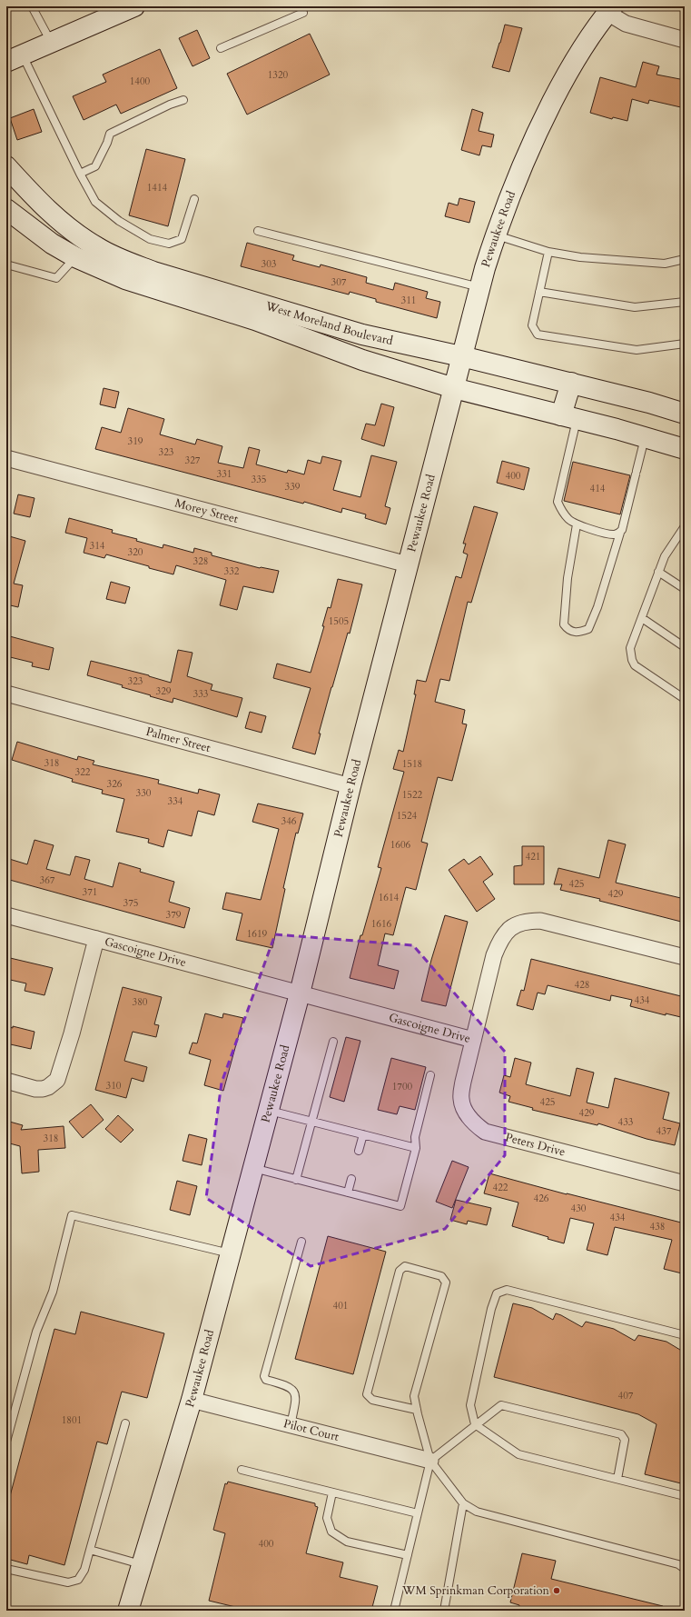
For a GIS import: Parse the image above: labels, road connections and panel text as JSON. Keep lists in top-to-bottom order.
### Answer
{
  "streets": {
    "main road": ["Pewaukee Road", "West Moreland Boulevard"],
    "street": [
      "Morey Street",
      "Palmer Street",
      "Gascoigne Drive",
      "Peters Drive",
      "Pilot Court"
    ]
  },
  "crossings": [
    ["Pewaukee Road", "West Moreland Boulevard"],
    ["Pewaukee Road", "Morey Street"],
    ["Pewaukee Road", "Palmer Street"],
    ["Pewaukee Road", "Gascoigne Drive"],
    ["Pewaukee Road", "Pilot Court"],
    ["Gascoigne Drive", "Peters Drive"]
  ],
  "places": ["WM Sprinkman Corporation"],
  "house_numbers": [
    "1320",
    "1400",
    "1414",
    "303",
    "307",
    "311",
    "319",
    "323",
    "327",
    "331",
    "400",
    "335",
    "339",
    "414",
    "314",
    "320",
    "328",
    "332",
    "1505",
    "323",
    "329",
    "333",
    "318",
    "1518",
    "322",
    "326",
    "330",
    "1522",
    "334",
    "1524",
    "346",
    "1606",
    "421",
    "367",
    "425",
    "371",
    "429",
    "1614",
    "375",
    "379",
    "1616",
    "1619",
    "428",
    "434",
    "380",
    "310",
    "1700",
    "425",
    "429",
    "433",
    "437",
    "318",
    "422",
    "426",
    "430",
    "434",
    "438",
    "401",
    "407",
    "1801",
    "400"
  ]
}
